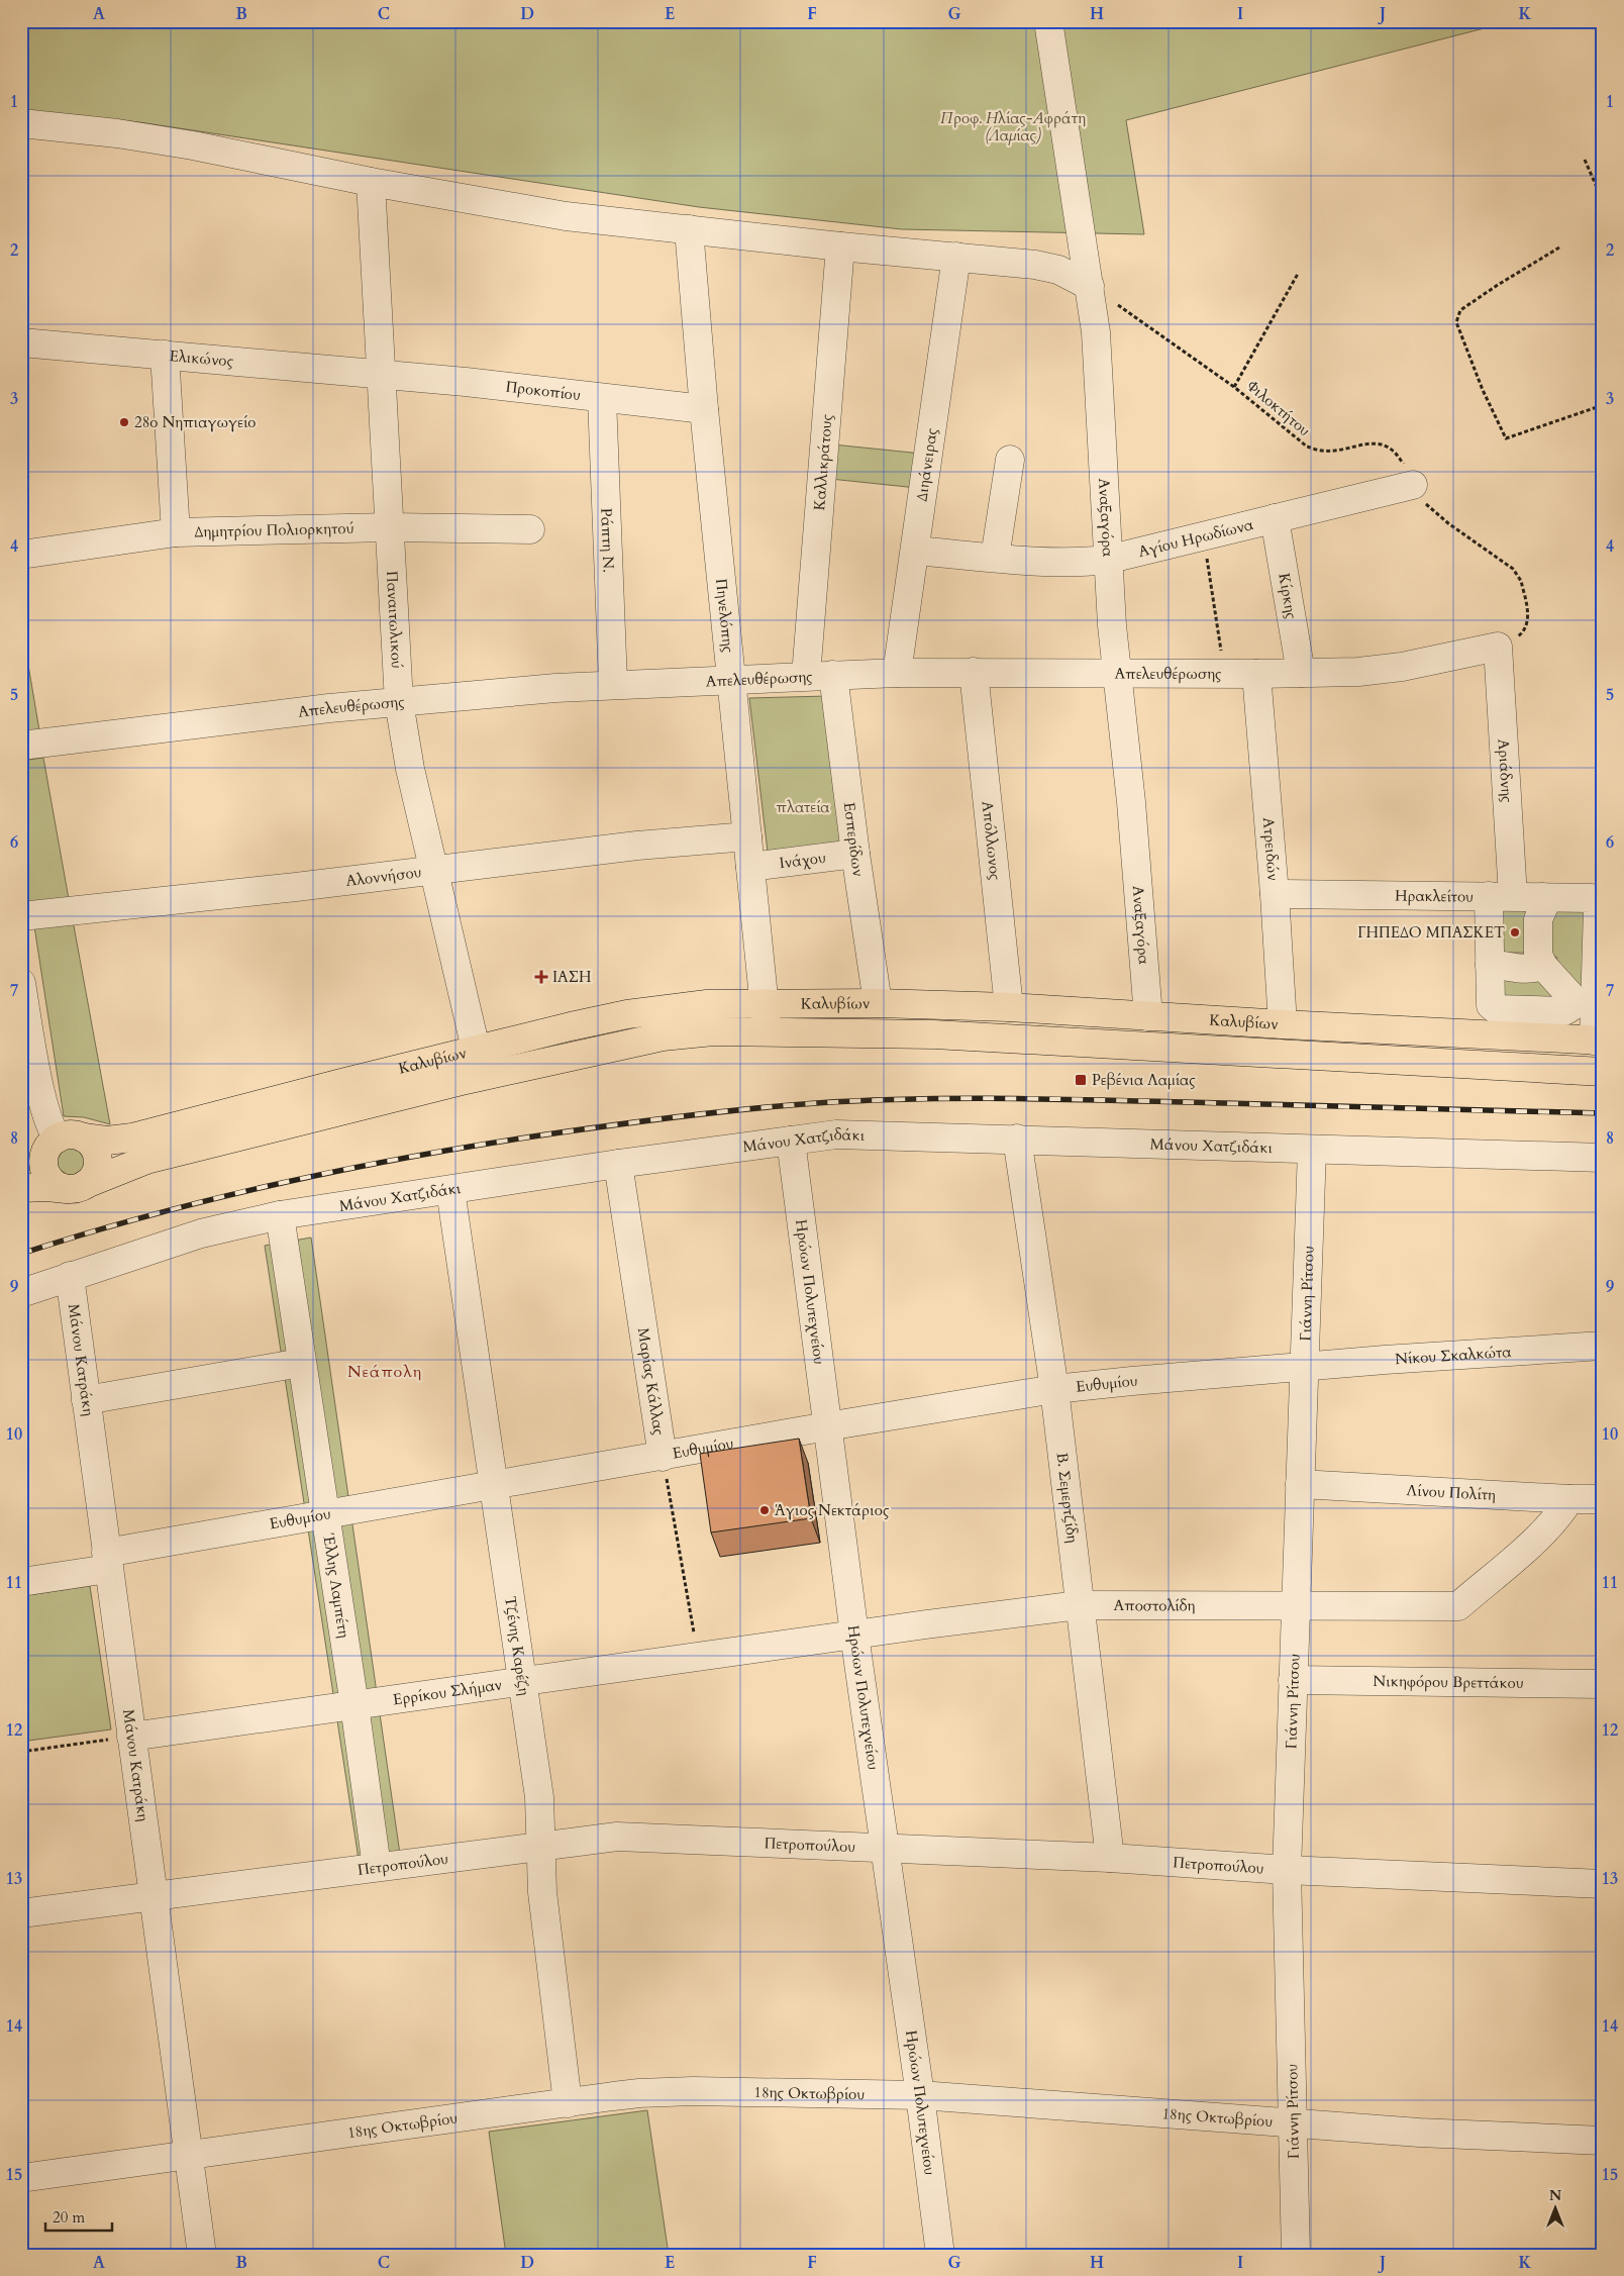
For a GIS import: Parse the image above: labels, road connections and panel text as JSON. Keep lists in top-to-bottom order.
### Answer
{
  "streets": {
    "main road": ["Καλυβίων"],
    "street": [
      "Ελικώνος",
      "Προκοπίου",
      "Καλλικράτους",
      "Διηάνειρας",
      "Αναξαγόρα",
      "Δημητρίου Πολιορκητού",
      "Αγίου Ηρωδίωνα",
      "Ράπτη Ν.",
      "Κίρκης",
      "Πηνελόπης",
      "Παναιτωλικού",
      "Απελευθέρωσης",
      "Αριάδνης",
      "Εσπερίδων",
      "Απόλλωνος",
      "Ατρειδών",
      "Ινάχου",
      "Αλοννήσου",
      "Ηρακλείτου",
      "Μάνου Χατζιδάκι",
      "Ηρώων Πολυτεχνείου",
      "Γιάννη Ρίτσου",
      "Νίκου Σκαλκώτα",
      "Μάνου Κατράκη",
      "Μαρίας Κάλλας",
      "Ευθυμίου",
      "Λίνου Πολίτη",
      "Β. Σεμερτζίδη",
      "Έλλης Λαμπέτη",
      "Αποστολίδη",
      "Τζένης Καρέζη",
      "Νικηφόρου Βρεττάκου",
      "Ερρίκου Σλήμαν",
      "Πετροπούλου",
      "18ης Οκτωβρίου"
    ],
    "path": ["Φιλοκτήτου"]
  },
  "crossings": [
    ["Ελικώνος", "Προκοπίου"],
    ["Ελικώνος", "Παναιτωλικού"],
    ["Προκοπίου", "Ράπτη Ν."],
    ["Προκοπίου", "Πηνελόπης"],
    ["Προκοπίου", "Παναιτωλικού"],
    ["Φιλοκτήτου", "Αναξαγόρα"],
    ["Φιλοκτήτου", "Αγίου Ηρωδίωνα"],
    ["Φιλοκτήτου", "Απελευθέρωσης"],
    ["Φιλοκτήτου", "Αριάδνης"],
    ["Καλλικράτους", "Απελευθέρωσης"],
    ["Διηάνειρας", "Αγίου Ηρωδίωνα"],
    ["Διηάνειρας", "Απελευθέρωσης"],
    ["Αναξαγόρα", "Αγίου Ηρωδίωνα"],
    ["Αναξαγόρα", "Απελευθέρωσης"],
    ["Αναξαγόρα", "Καλυβίων"],
    ["Δημητρίου Πολιορκητού", "Παναιτωλικού"],
    ["Αγίου Ηρωδίωνα", "Κίρκης"],
    ["Ράπτη Ν.", "Απελευθέρωσης"],
    ["Κίρκης", "Απελευθέρωσης"],
    ["Πηνελόπης", "Απελευθέρωσης"],
    ["Πηνελόπης", "Ινάχου"],
    ["Πηνελόπης", "Αλοννήσου"],
    ["Πηνελόπης", "Καλυβίων"],
    ["Παναιτωλικού", "Απελευθέρωσης"],
    ["Παναιτωλικού", "Αλοννήσου"],
    ["Παναιτωλικού", "Καλυβίων"],
    ["Απελευθέρωσης", "Αριάδνης"],
    ["Απελευθέρωσης", "Εσπερίδων"],
    ["Απελευθέρωσης", "Απόλλωνος"],
    ["Απελευθέρωσης", "Ατρειδών"],
    ["Αριάδνης", "Ηρακλείτου"],
    ["Εσπερίδων", "Ινάχου"],
    ["Εσπερίδων", "Καλυβίων"],
    ["Απόλλωνος", "Καλυβίων"],
    ["Ατρειδών", "Ηρακλείτου"],
    ["Ατρειδών", "Καλυβίων"],
    ["Ηρακλείτου", "Καλυβίων"],
    ["Μάνου Χατζιδάκι", "Ηρώων Πολυτεχνείου"],
    ["Μάνου Χατζιδάκι", "Γιάννη Ρίτσου"],
    ["Μάνου Χατζιδάκι", "Μάνου Κατράκη"],
    ["Μάνου Χατζιδάκι", "Μαρίας Κάλλας"],
    ["Μάνου Χατζιδάκι", "Β. Σεμερτζίδη"],
    ["Μάνου Χατζιδάκι", "Έλλης Λαμπέτη"],
    ["Μάνου Χατζιδάκι", "Τζένης Καρέζη"],
    ["Ηρώων Πολυτεχνείου", "Ευθυμίου"],
    ["Ηρώων Πολυτεχνείου", "Αποστολίδη"],
    ["Ηρώων Πολυτεχνείου", "Ερρίκου Σλήμαν"],
    ["Ηρώων Πολυτεχνείου", "Πετροπούλου"],
    ["Ηρώων Πολυτεχνείου", "18ης Οκτωβρίου"],
    ["Γιάννη Ρίτσου", "Νίκου Σκαλκώτα"],
    ["Γιάννη Ρίτσου", "Ευθυμίου"],
    ["Γιάννη Ρίτσου", "Λίνου Πολίτη"],
    ["Γιάννη Ρίτσου", "Αποστολίδη"],
    ["Γιάννη Ρίτσου", "Νικηφόρου Βρεττάκου"],
    ["Γιάννη Ρίτσου", "Πετροπούλου"],
    ["Γιάννη Ρίτσου", "18ης Οκτωβρίου"],
    ["Νίκου Σκαλκώτα", "Ευθυμίου"],
    ["Μάνου Κατράκη", "Ευθυμίου"],
    ["Μάνου Κατράκη", "Ερρίκου Σλήμαν"],
    ["Μάνου Κατράκη", "Πετροπούλου"],
    ["Μάνου Κατράκη", "18ης Οκτωβρίου"],
    ["Μαρίας Κάλλας", "Ευθυμίου"],
    ["Μαρίας Κάλλας", "Ερρίκου Σλήμαν"],
    ["Ευθυμίου", "Β. Σεμερτζίδη"],
    ["Ευθυμίου", "Έλλης Λαμπέτη"],
    ["Ευθυμίου", "Τζένης Καρέζη"],
    ["Λίνου Πολίτη", "Αποστολίδη"],
    ["Β. Σεμερτζίδη", "Αποστολίδη"],
    ["Β. Σεμερτζίδη", "Πετροπούλου"],
    ["Έλλης Λαμπέτη", "Ερρίκου Σλήμαν"],
    ["Έλλης Λαμπέτη", "Πετροπούλου"],
    ["Αποστολίδη", "Ερρίκου Σλήμαν"],
    ["Τζένης Καρέζη", "Ερρίκου Σλήμαν"],
    ["Τζένης Καρέζη", "Πετροπούλου"],
    ["Τζένης Καρέζη", "18ης Οκτωβρίου"]
  ],
  "districts": ["Νεάπολη"],
  "parks": ["Προφ. Ηλίας-Αφράτη (Λαμίας)", "πλατεία"],
  "places": {
    "other": ["28ο Νηπιαγωγείο", "ΓΗΠΕΔΟ ΜΠΑΣΚΕΤ", "Άγιος Νεκτάριος"],
    "health": ["ΙΑΣΗ"],
    "transit": ["Ρεβένια Λαμίας"]
  },
  "scale_bar": "20 m",
  "north": "top",
  "grid": {
    "columns": [
      "A",
      "B",
      "C",
      "D",
      "E",
      "F",
      "G",
      "H",
      "I",
      "J",
      "K"
    ],
    "rows": [
      "1",
      "2",
      "3",
      "4",
      "5",
      "6",
      "7",
      "8",
      "9",
      "10",
      "11",
      "12",
      "13",
      "14",
      "15"
    ]
  }
}
